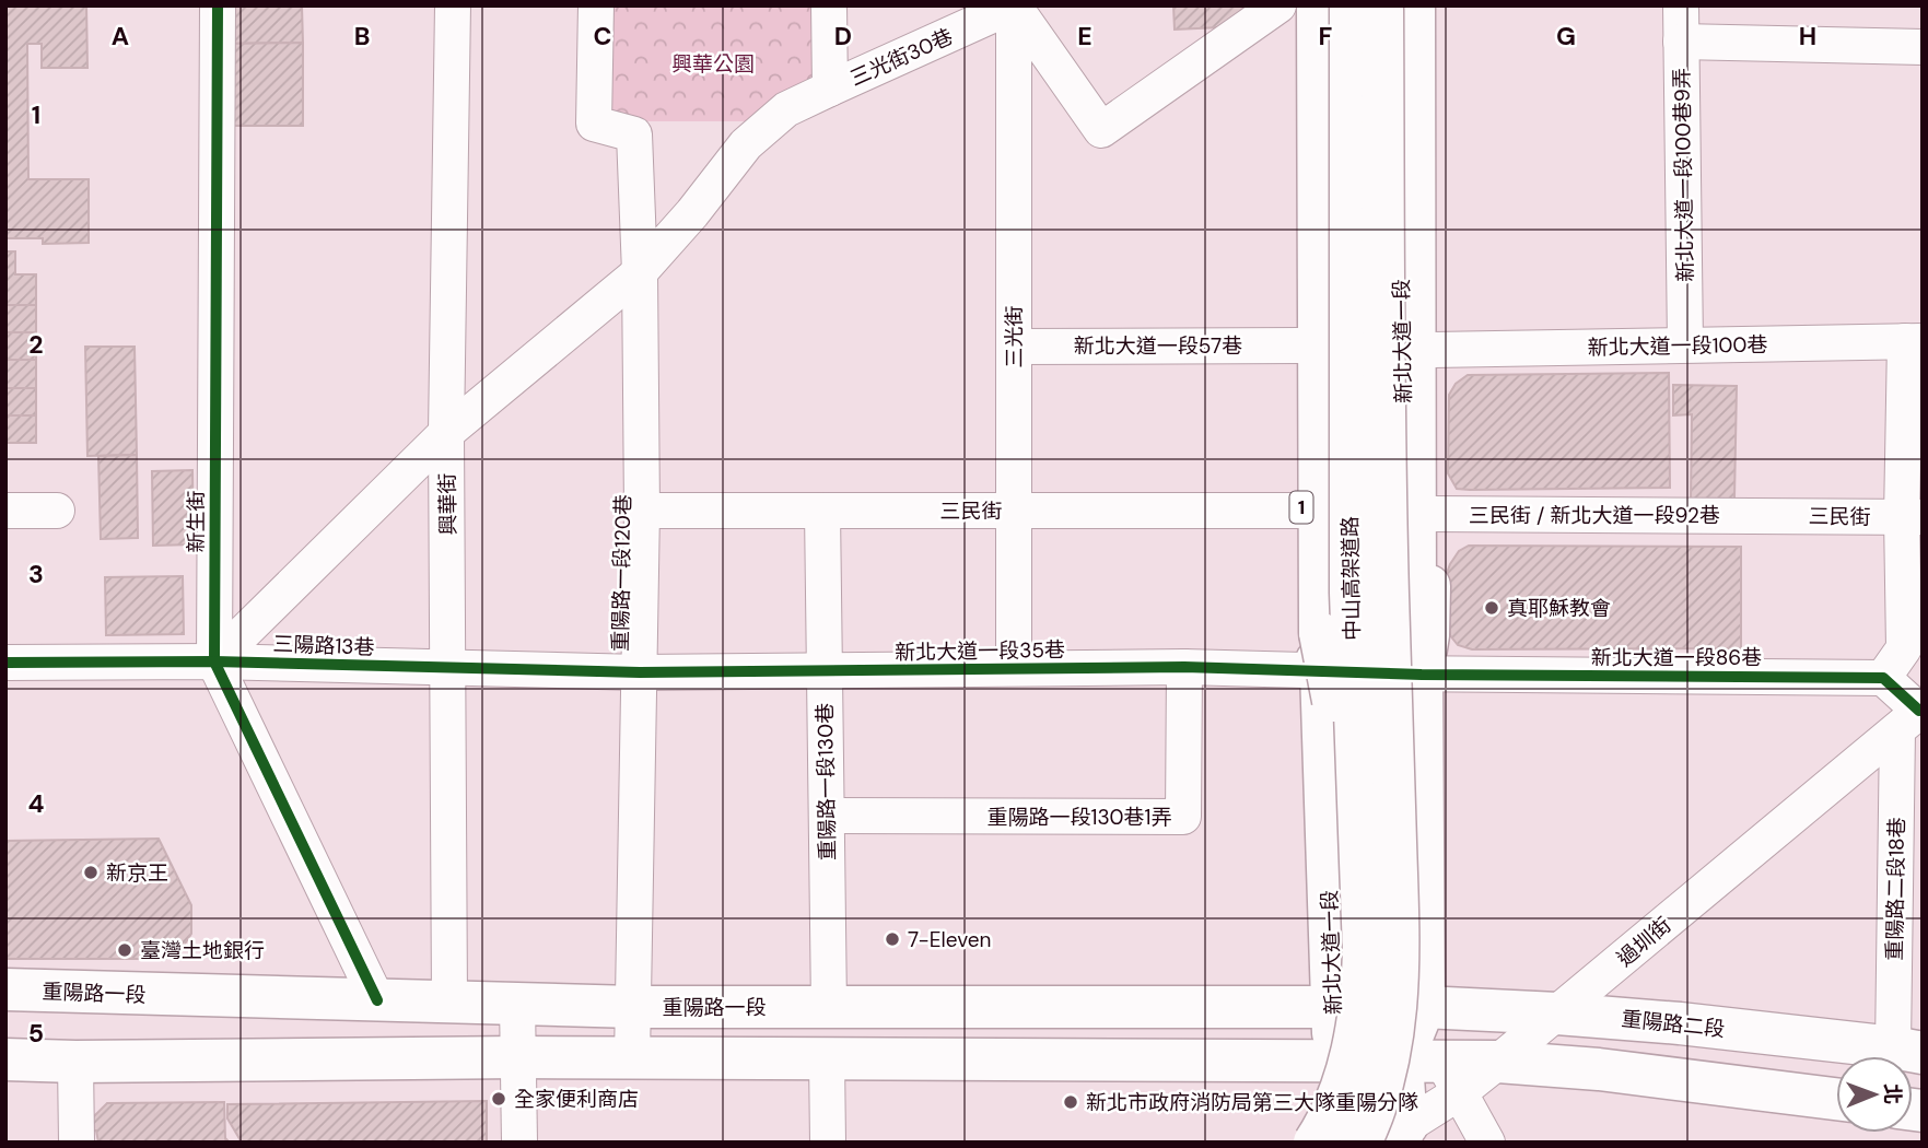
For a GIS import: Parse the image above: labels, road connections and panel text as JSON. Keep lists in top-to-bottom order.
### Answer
{
  "streets": {
    "main road": [
      "新北大道一段",
      "1",
      "中山高架道路",
      "重陽路一段",
      "重陽路二段"
    ],
    "street": [
      "三光街30巷",
      "新北大道一段100巷9弄",
      "三光街",
      "新北大道一段57巷",
      "新北大道一段100巷",
      "興華街",
      "三民街",
      "三民街 / 新北大道一段92巷",
      "新生街",
      "重陽路一段120巷",
      "三陽路13巷",
      "新北大道一段35巷",
      "新北大道一段86巷",
      "重陽路一段130巷",
      "重陽路一段130巷1弄",
      "重陽路二段18巷",
      "過圳街"
    ]
  },
  "crossings": [
    ["三光街30巷", "三光街"],
    ["新北大道一段100巷9弄", "新北大道一段100巷"],
    ["三光街", "新北大道一段57巷"],
    ["三光街", "三民街"],
    ["三光街", "新北大道一段35巷"],
    ["新北大道一段", "新北大道一段57巷"],
    ["新北大道一段", "新北大道一段100巷"],
    ["新北大道一段", "三民街"],
    ["新北大道一段", "三民街 / 新北大道一段92巷"],
    ["新北大道一段", "中山高架道路"],
    ["新北大道一段", "新北大道一段35巷"],
    ["新北大道一段", "新北大道一段86巷"],
    ["新北大道一段", "重陽路一段"],
    ["新北大道一段", "重陽路二段"],
    ["興華街", "三陽路13巷"],
    ["興華街", "重陽路一段"],
    ["三民街", "三民街 / 新北大道一段92巷"],
    ["三民街", "重陽路一段120巷"],
    ["三民街", "重陽路一段130巷"],
    ["新生街", "三陽路13巷"],
    ["新生街", "重陽路一段"],
    ["重陽路一段120巷", "三陽路13巷"],
    ["重陽路一段120巷", "新北大道一段35巷"],
    ["重陽路一段120巷", "重陽路一段"],
    ["三陽路13巷", "新北大道一段35巷"],
    ["新北大道一段35巷", "新北大道一段86巷"],
    ["新北大道一段35巷", "重陽路一段130巷"],
    ["新北大道一段35巷", "重陽路一段130巷1弄"],
    ["重陽路一段130巷", "重陽路一段130巷1弄"],
    ["重陽路一段130巷", "重陽路一段"],
    ["重陽路二段18巷", "過圳街"],
    ["重陽路二段18巷", "重陽路二段"],
    ["過圳街", "重陽路二段"],
    ["重陽路一段", "重陽路二段"]
  ],
  "parks": ["興華公園"],
  "places": [
    "真耶穌教會",
    "新京王",
    "7-Eleven",
    "臺灣土地銀行",
    "全家便利商店",
    "新北市政府消防局第三大隊重陽分隊"
  ],
  "north": "right",
  "grid": {
    "columns": [
      "A",
      "B",
      "C",
      "D",
      "E",
      "F",
      "G",
      "H"
    ],
    "rows": [
      "1",
      "2",
      "3",
      "4",
      "5"
    ]
  }
}
